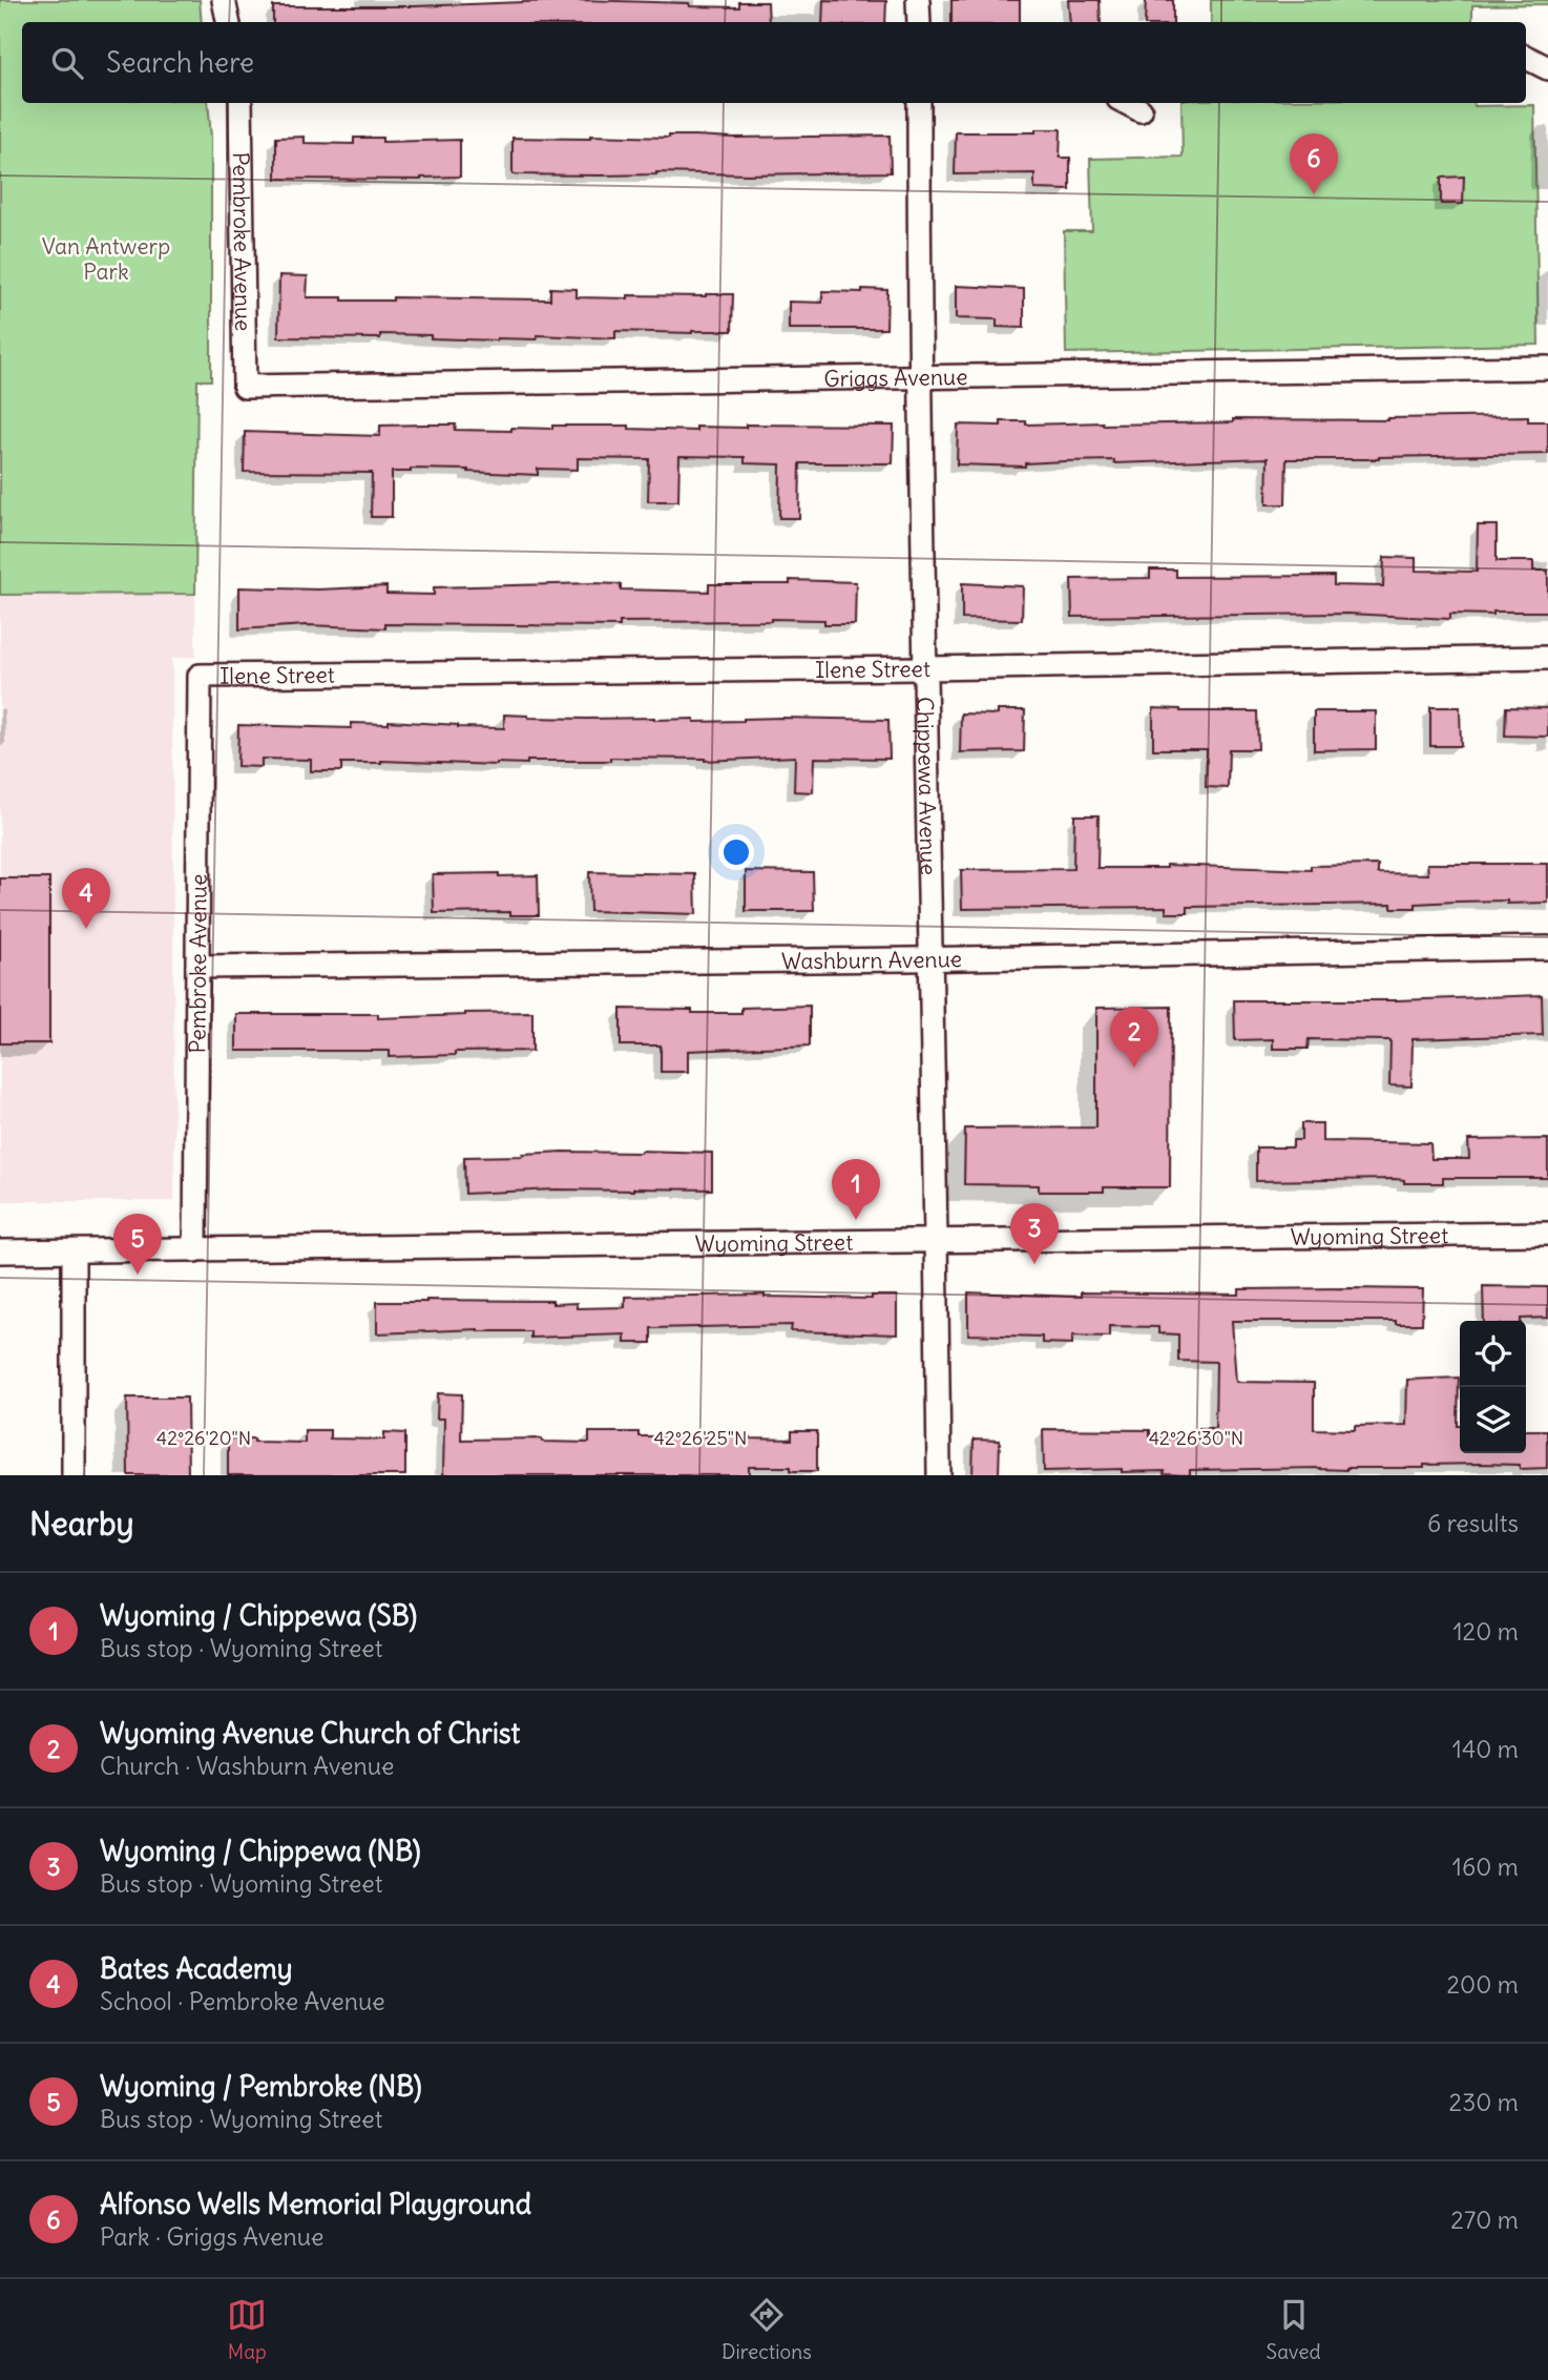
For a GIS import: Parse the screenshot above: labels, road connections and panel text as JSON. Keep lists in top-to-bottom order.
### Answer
{
  "streets": {
    "street": [
      "Pembroke Avenue",
      "Griggs Avenue",
      "Ilene Street",
      "Chippewa Avenue",
      "Washburn Avenue",
      "Wyoming Street"
    ]
  },
  "crossings": [
    ["Pembroke Avenue", "Griggs Avenue"],
    ["Pembroke Avenue", "Ilene Street"],
    ["Pembroke Avenue", "Washburn Avenue"],
    ["Pembroke Avenue", "Wyoming Street"],
    ["Griggs Avenue", "Chippewa Avenue"],
    ["Ilene Street", "Chippewa Avenue"],
    ["Chippewa Avenue", "Washburn Avenue"],
    ["Chippewa Avenue", "Wyoming Street"]
  ],
  "parks": ["Van Antwerp Park"],
  "page": {
    "search": "Search here",
    "pins": [
      "6",
      "4",
      "2",
      "1",
      "3",
      "5"
    ],
    "heading": ["Nearby", "6 results"],
    "list": [
      {
        "mark": "1",
        "name": "Wyoming / Chippewa (SB)",
        "note": "Bus stop · Wyoming Street",
        "value": "120 m"
      },
      {
        "mark": "2",
        "name": "Wyoming Avenue Church of Christ",
        "note": "Church · Washburn Avenue",
        "value": "140 m"
      },
      {
        "mark": "3",
        "name": "Wyoming / Chippewa (NB)",
        "note": "Bus stop · Wyoming Street",
        "value": "160 m"
      },
      {
        "mark": "4",
        "name": "Bates Academy",
        "note": "School · Pembroke Avenue",
        "value": "200 m"
      },
      {
        "mark": "5",
        "name": "Wyoming / Pembroke (NB)",
        "note": "Bus stop · Wyoming Street",
        "value": "230 m"
      },
      {
        "mark": "6",
        "name": "Alfonso Wells Memorial Playground",
        "note": "Park · Griggs Avenue",
        "value": "270 m"
      }
    ],
    "nav": ["Map", "Directions", "Saved"]
  },
  "coordinates": ["42°26'20\"N", "42°26'25\"N", "42°26'30\"N"]
}
